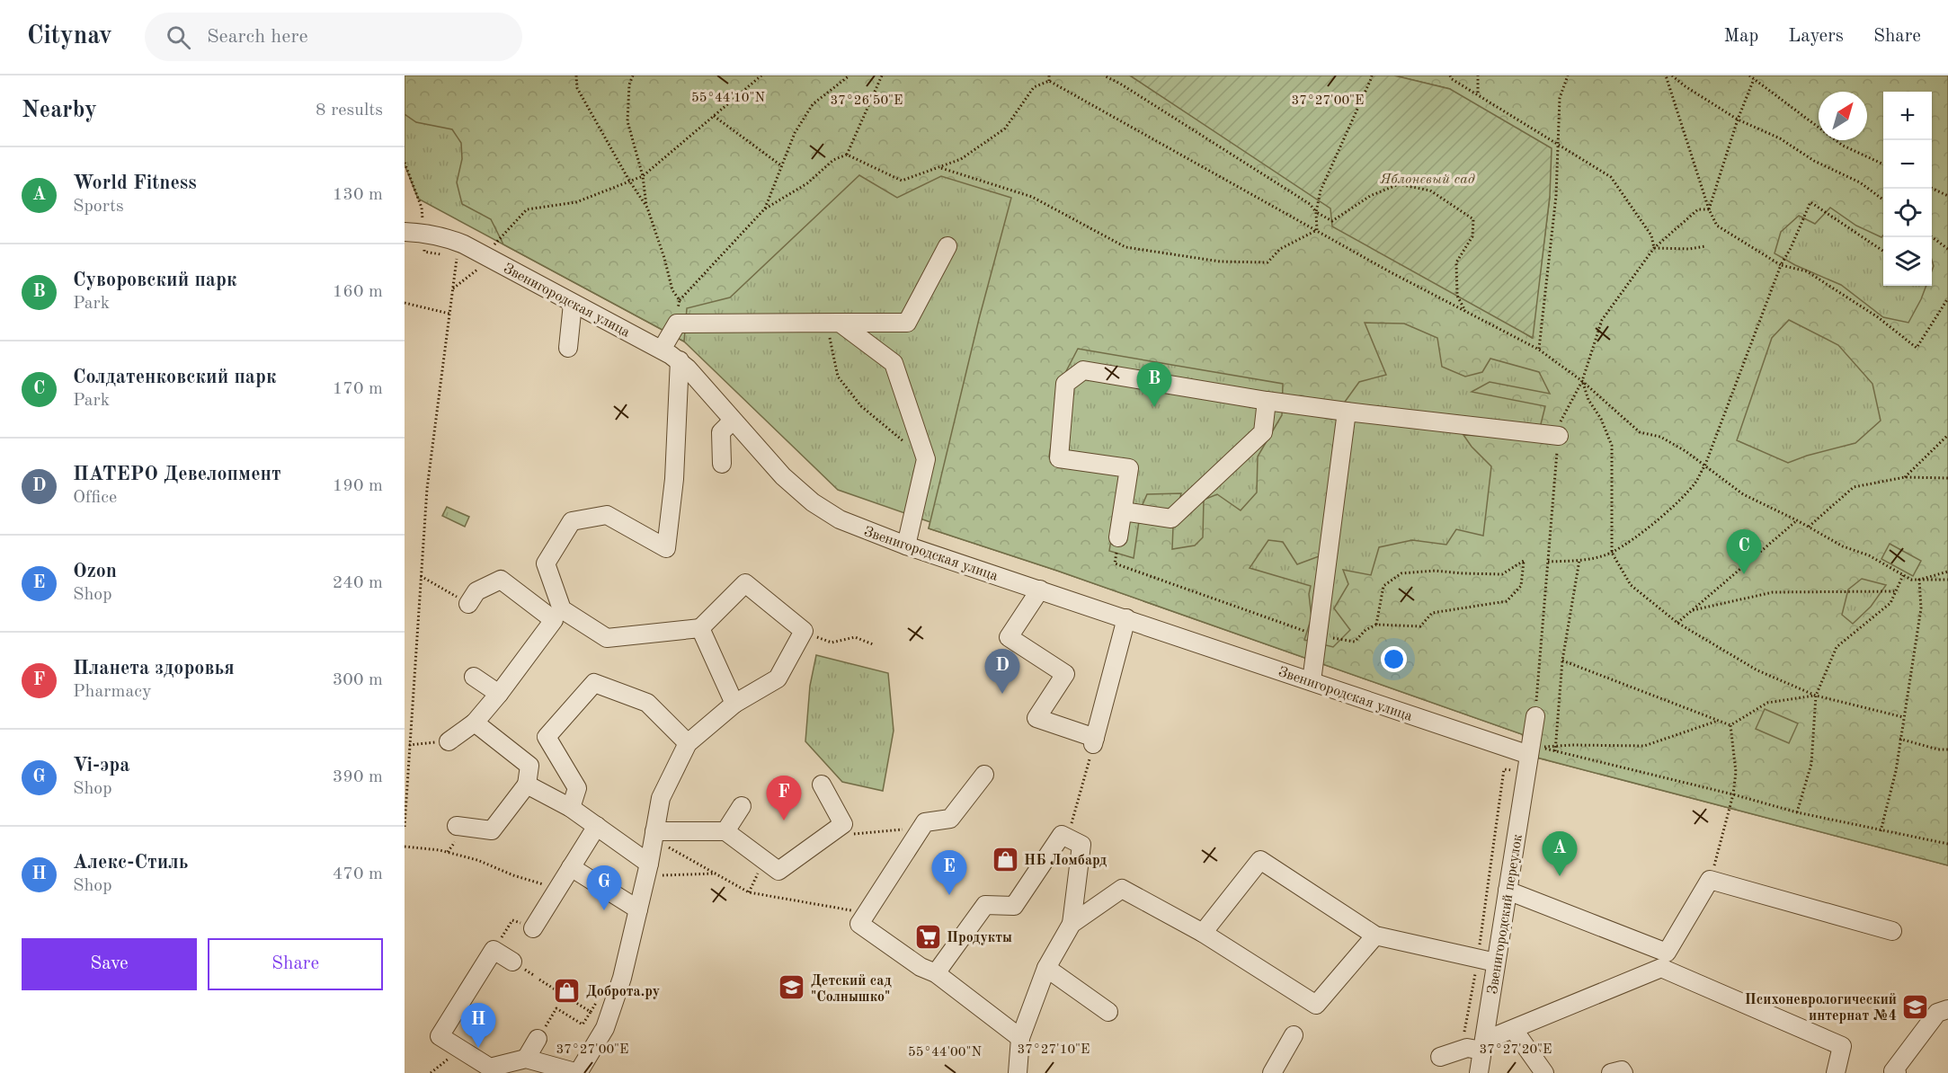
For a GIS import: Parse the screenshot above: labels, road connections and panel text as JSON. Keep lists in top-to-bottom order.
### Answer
{
  "streets": {
    "street": ["Звенигородская улица", "Звенигородский переулок"]
  },
  "crossings": [
    ["Звенигородская улица", "Звенигородский переулок"]
  ],
  "parks": ["Яблоневый сад"],
  "places": {
    "shop": ["НБ Ломбард", "Доброта.ру"],
    "supermarket": ["Продукты"],
    "school or university": ["Детский сад \"Солнышко\"", "Психоневрологический интернат №4"]
  },
  "north": "top right",
  "page": {
    "header": "Citynav",
    "search": "Search here",
    "nav": ["Map", "Layers", "Share"],
    "heading": ["Nearby", "8 results"],
    "map_buttons": ["+", "−"],
    "list": [
      {
        "mark": "A",
        "name": "World Fitness",
        "note": "Sports",
        "value": "130 m"
      },
      {
        "mark": "B",
        "name": "Суворовский парк",
        "note": "Park",
        "value": "160 m"
      },
      {
        "mark": "C",
        "name": "Солдатенковский парк",
        "note": "Park",
        "value": "170 m"
      },
      {
        "mark": "D",
        "name": "ПАТЕРО Девелопмент",
        "note": "Office",
        "value": "190 m"
      },
      {
        "mark": "E",
        "name": "Ozon",
        "note": "Shop",
        "value": "240 m"
      },
      {
        "mark": "F",
        "name": "Планета здоровья",
        "note": "Pharmacy",
        "value": "300 m"
      },
      {
        "mark": "G",
        "name": "Vi-эра",
        "note": "Shop",
        "value": "390 m"
      },
      {
        "mark": "H",
        "name": "Алекс-Стиль",
        "note": "Shop",
        "value": "470 m"
      }
    ],
    "pins": [
      "B",
      "C",
      "D",
      "F",
      "A",
      "E",
      "G",
      "H"
    ],
    "buttons": ["Save", "Share"]
  },
  "coordinates": [
    "55°44'10\"N",
    "37°26'50\"E",
    "37°27'00\"E",
    "37°27'10\"E",
    "37°27'20\"E",
    "55°44'00\"N"
  ]
}
